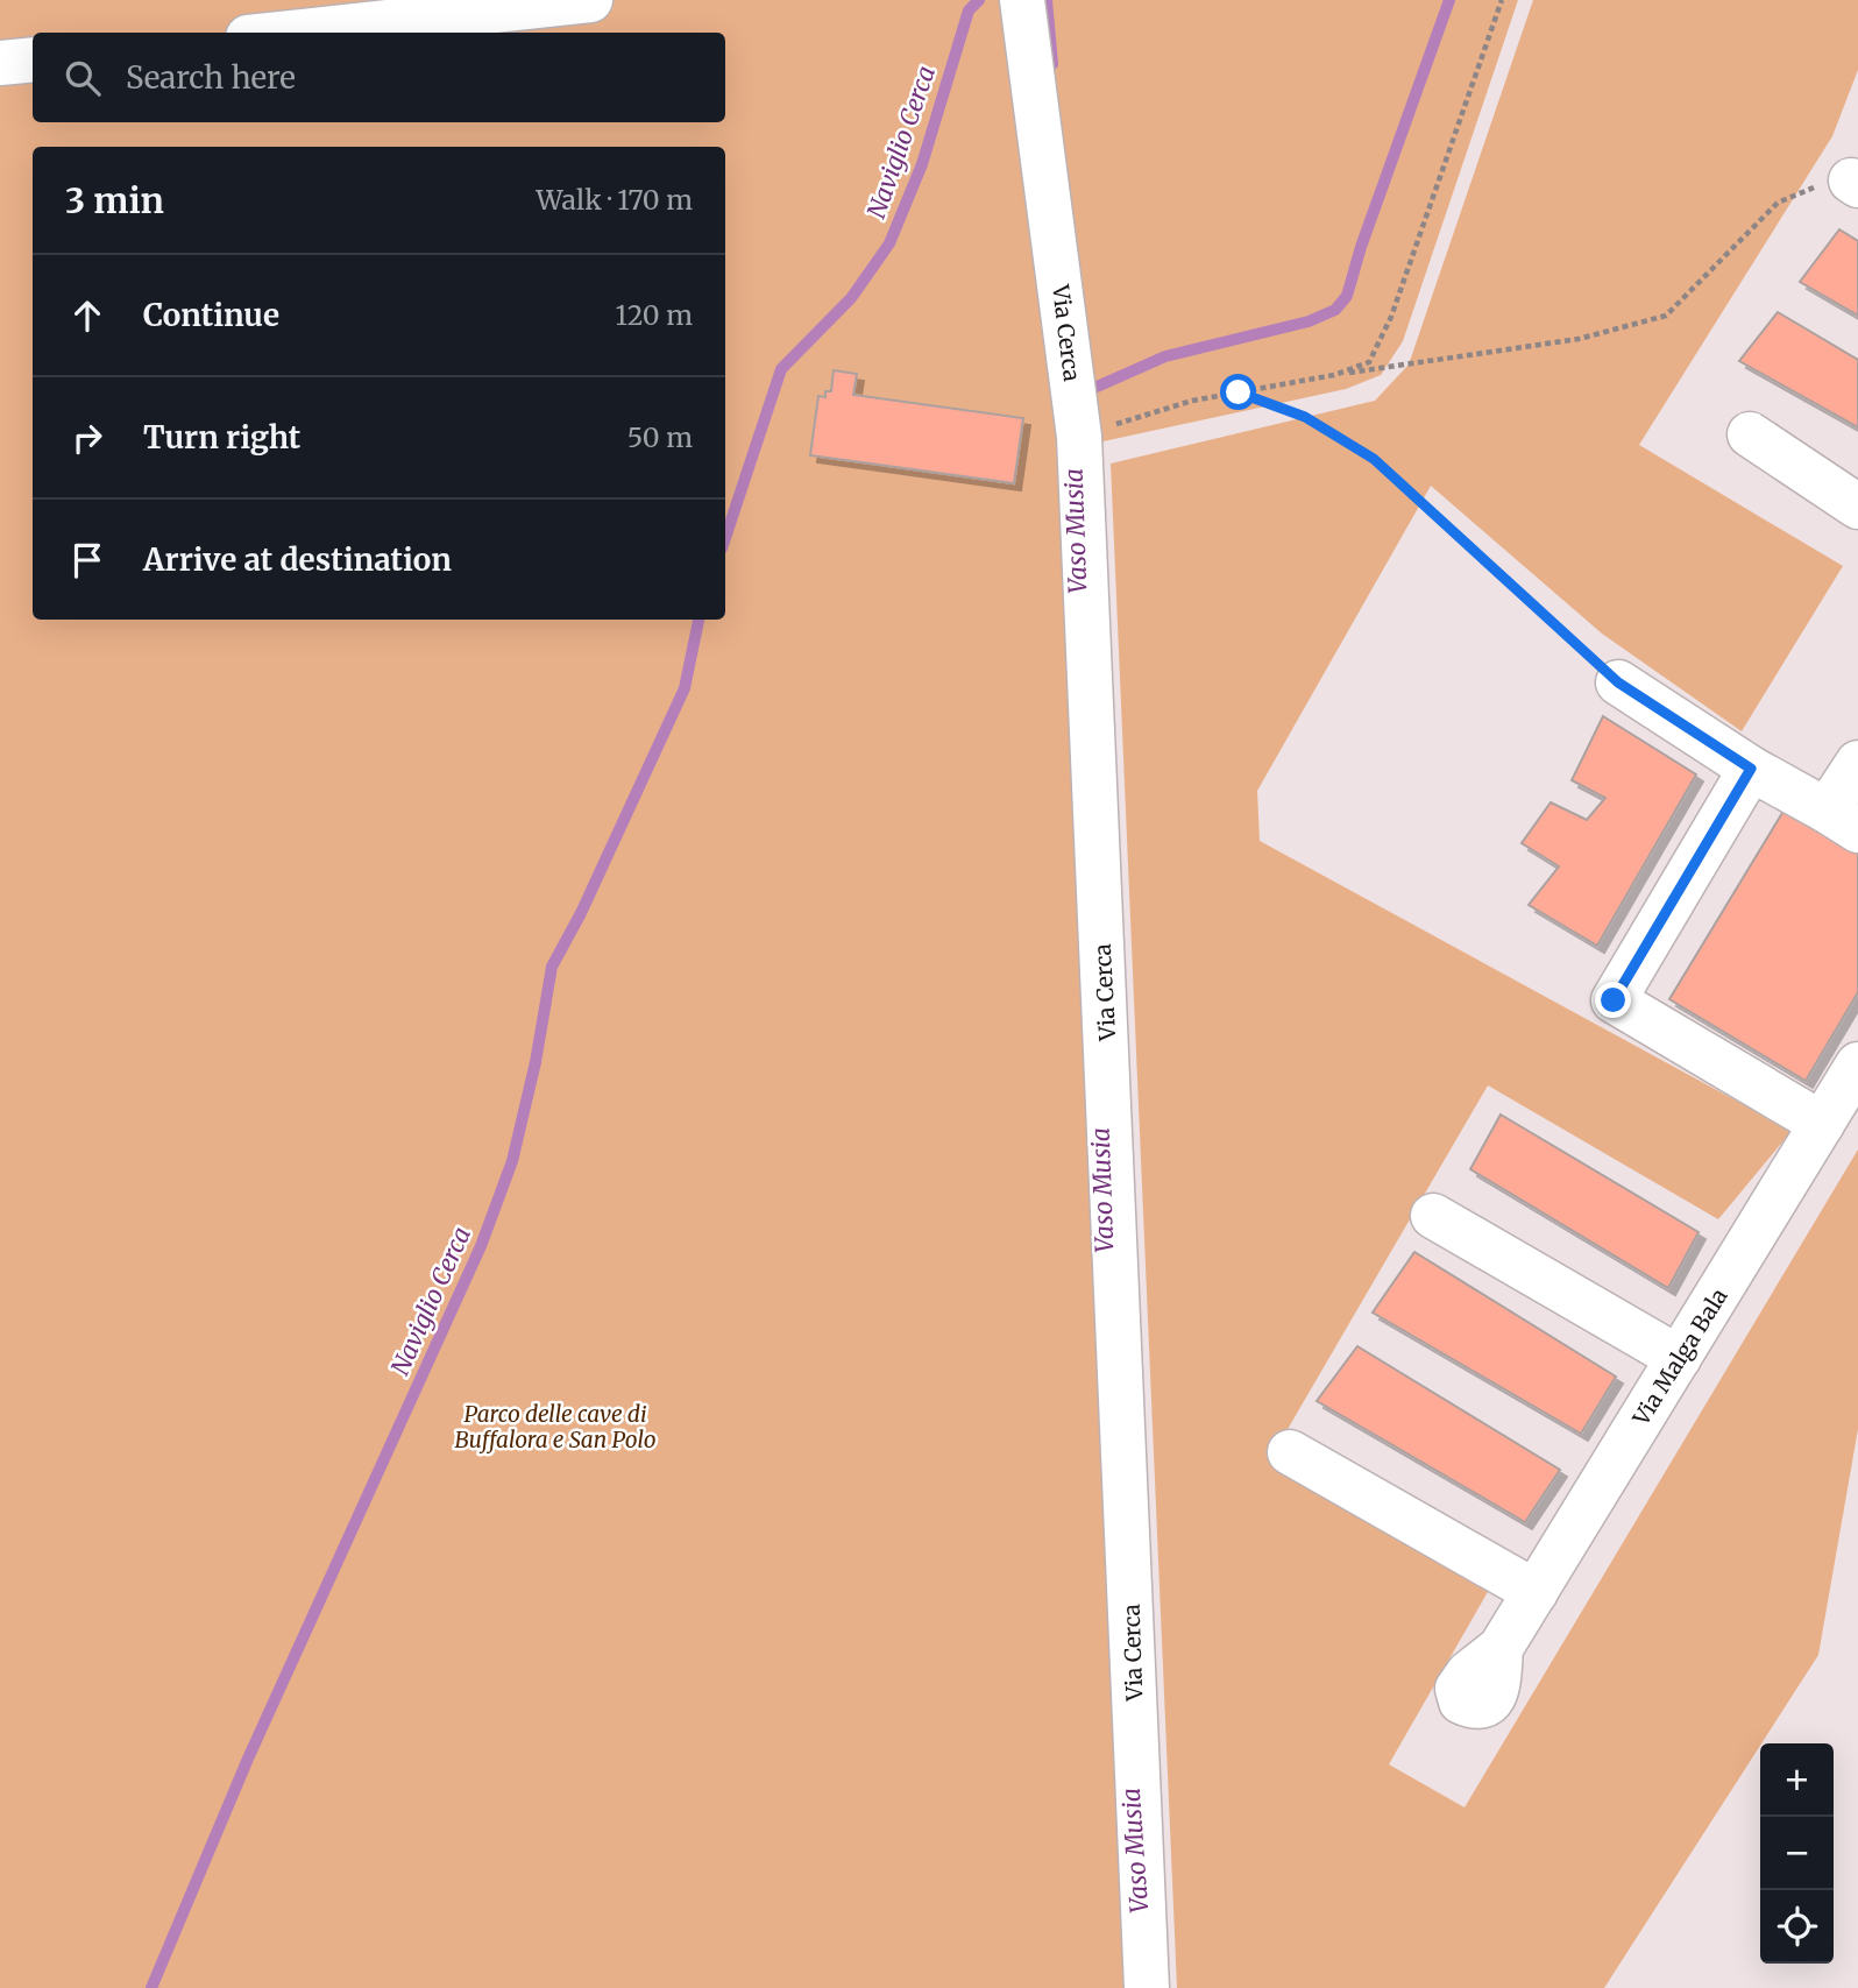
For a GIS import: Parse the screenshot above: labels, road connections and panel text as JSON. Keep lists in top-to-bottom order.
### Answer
{
  "streets": {
    "street": ["Via Cerca", "Via Malga Bala"]
  },
  "water": ["Naviglio Cerca", "Vaso Musia"],
  "parks": ["Parco delle cave di Buffalora e San Polo"],
  "page": {
    "search": "Search here",
    "heading": ["3 min", "Walk · 170 m"],
    "list": [
      ["Continue", "120 m"],
      ["Turn right", "50 m"],
      "Arrive at destination"
    ],
    "map_buttons": ["+", "−"]
  }
}
